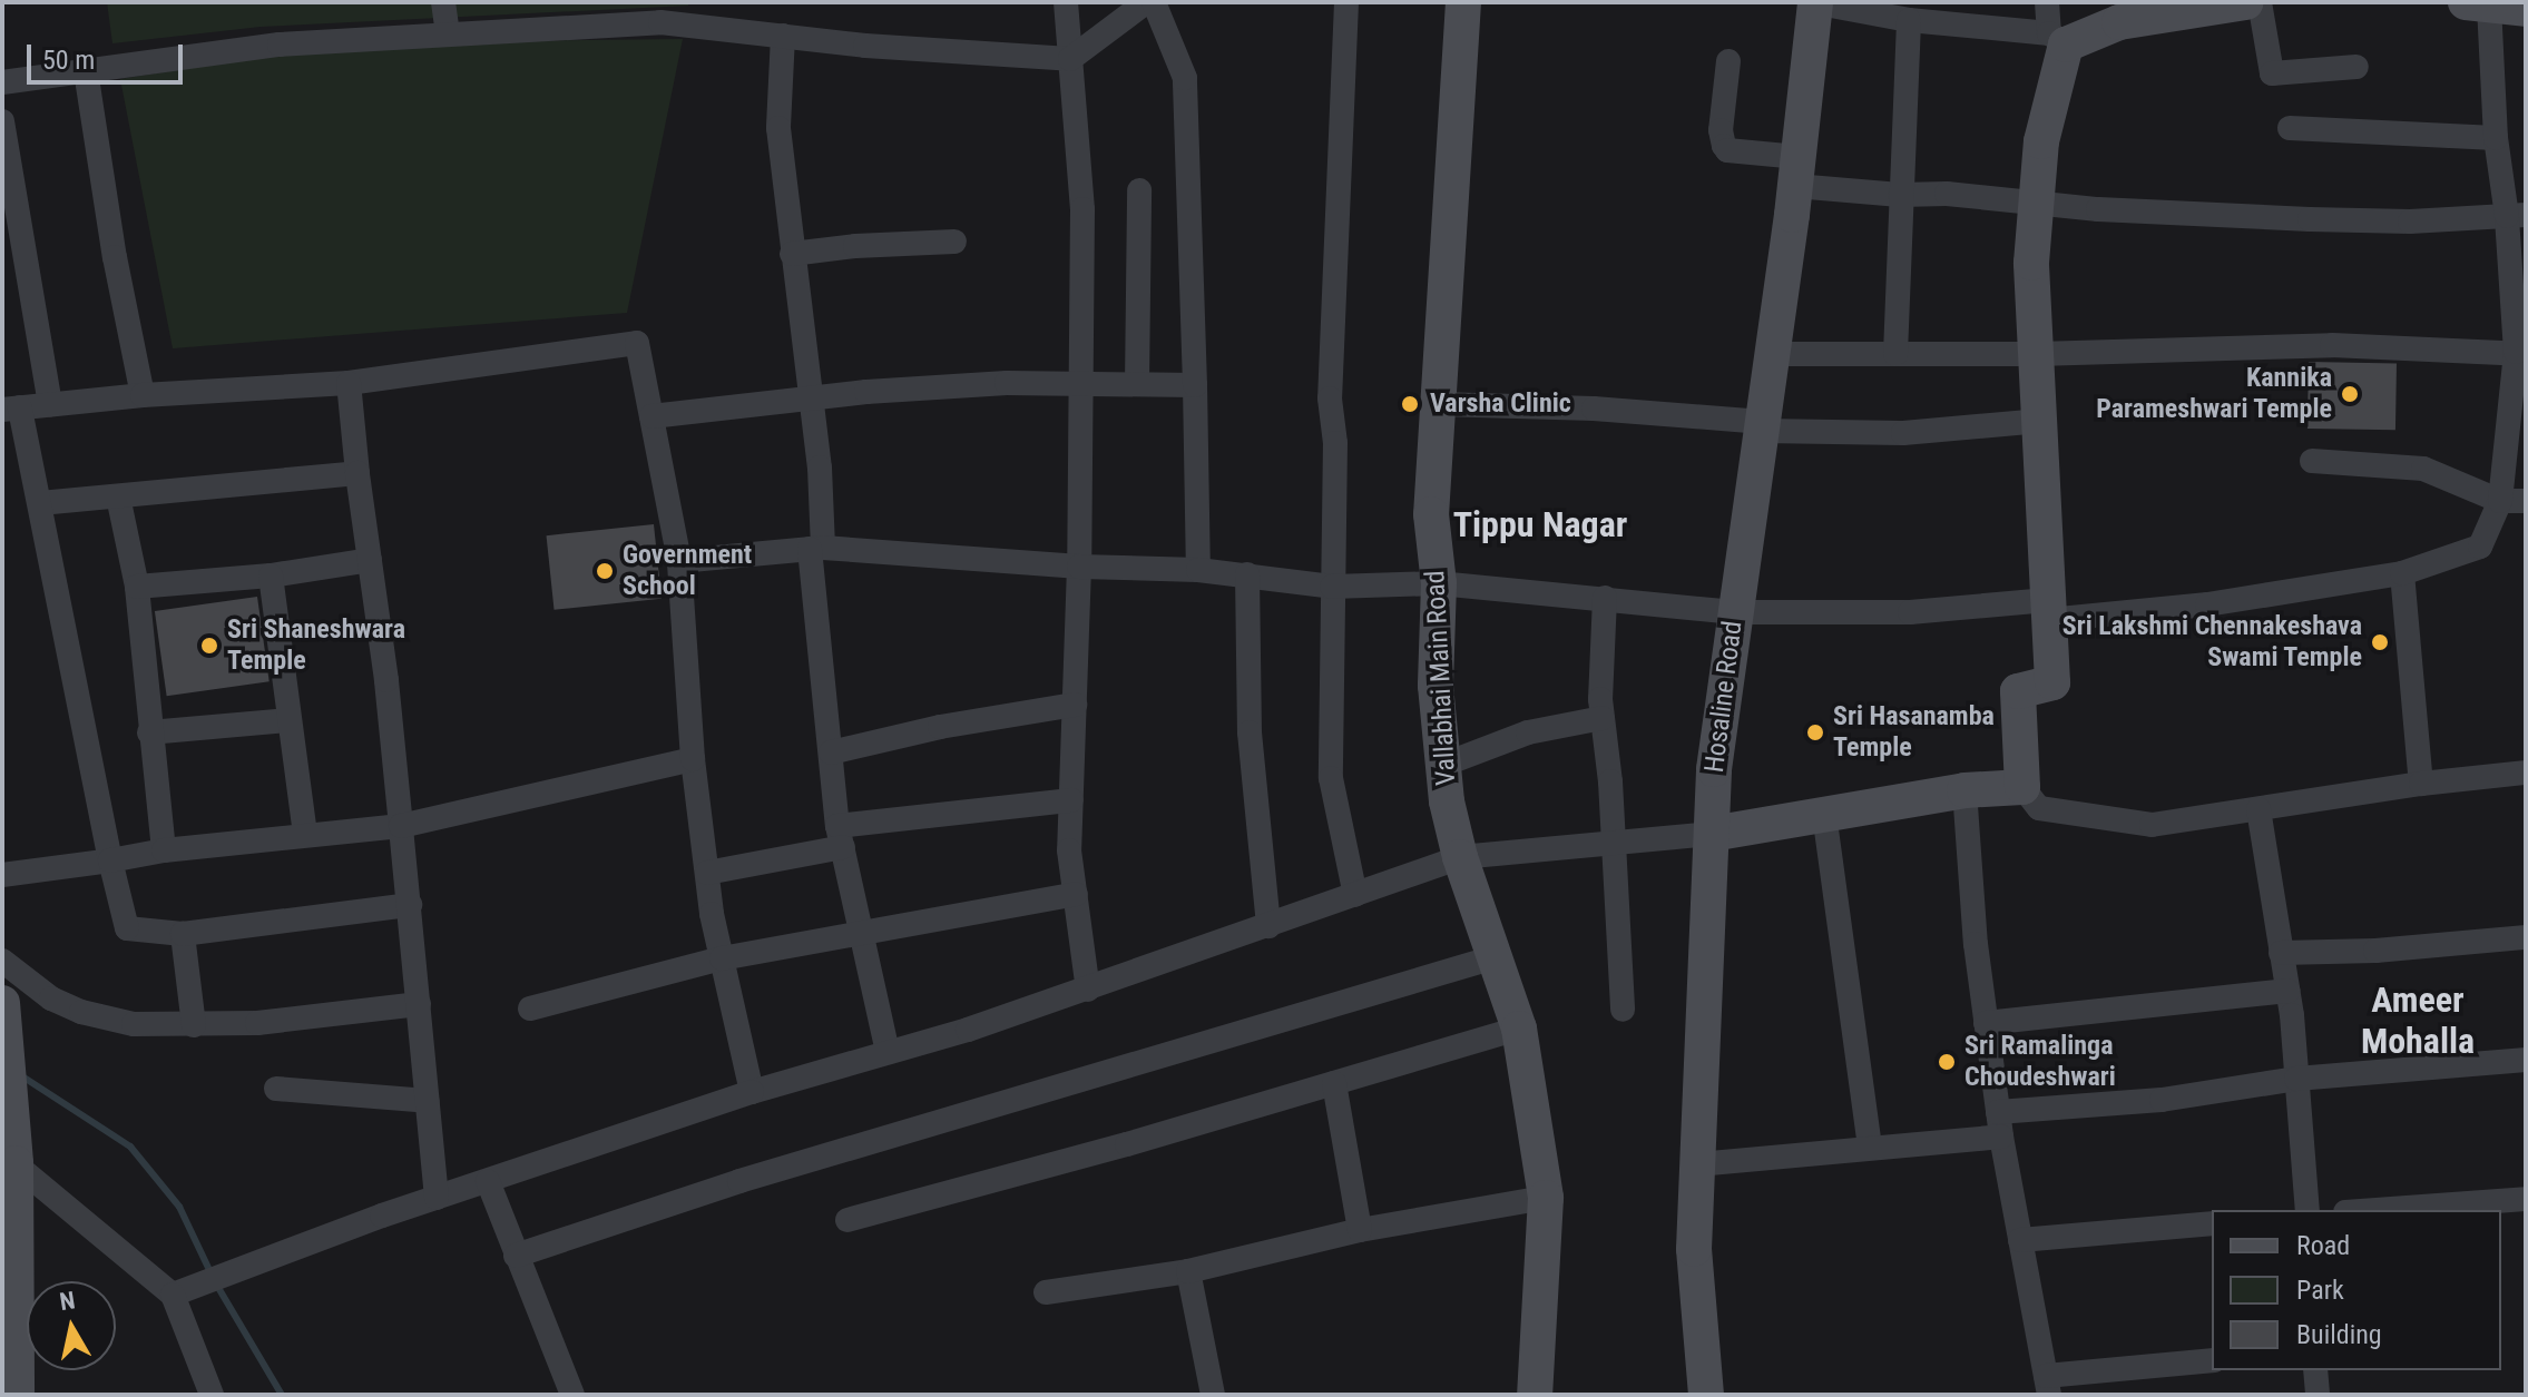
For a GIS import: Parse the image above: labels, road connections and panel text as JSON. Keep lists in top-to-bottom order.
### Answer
{
  "streets": {
    "street": ["Vallabhai Main Road", "Hosaline Road"]
  },
  "districts": ["Tippu Nagar", "Ameer Mohalla"],
  "places": [
    "Kannika Parameshwari Temple",
    "Varsha Clinic",
    "Government School",
    "Sri Lakshmi Chennakeshava Swami Temple",
    "Sri Shaneshwara Temple",
    "Sri Hasanamba Temple",
    "Sri Ramalinga Choudeshwari"
  ],
  "legend": ["Road", "Park", "Building"],
  "scale_bar": "50 m",
  "north": "top"
}
